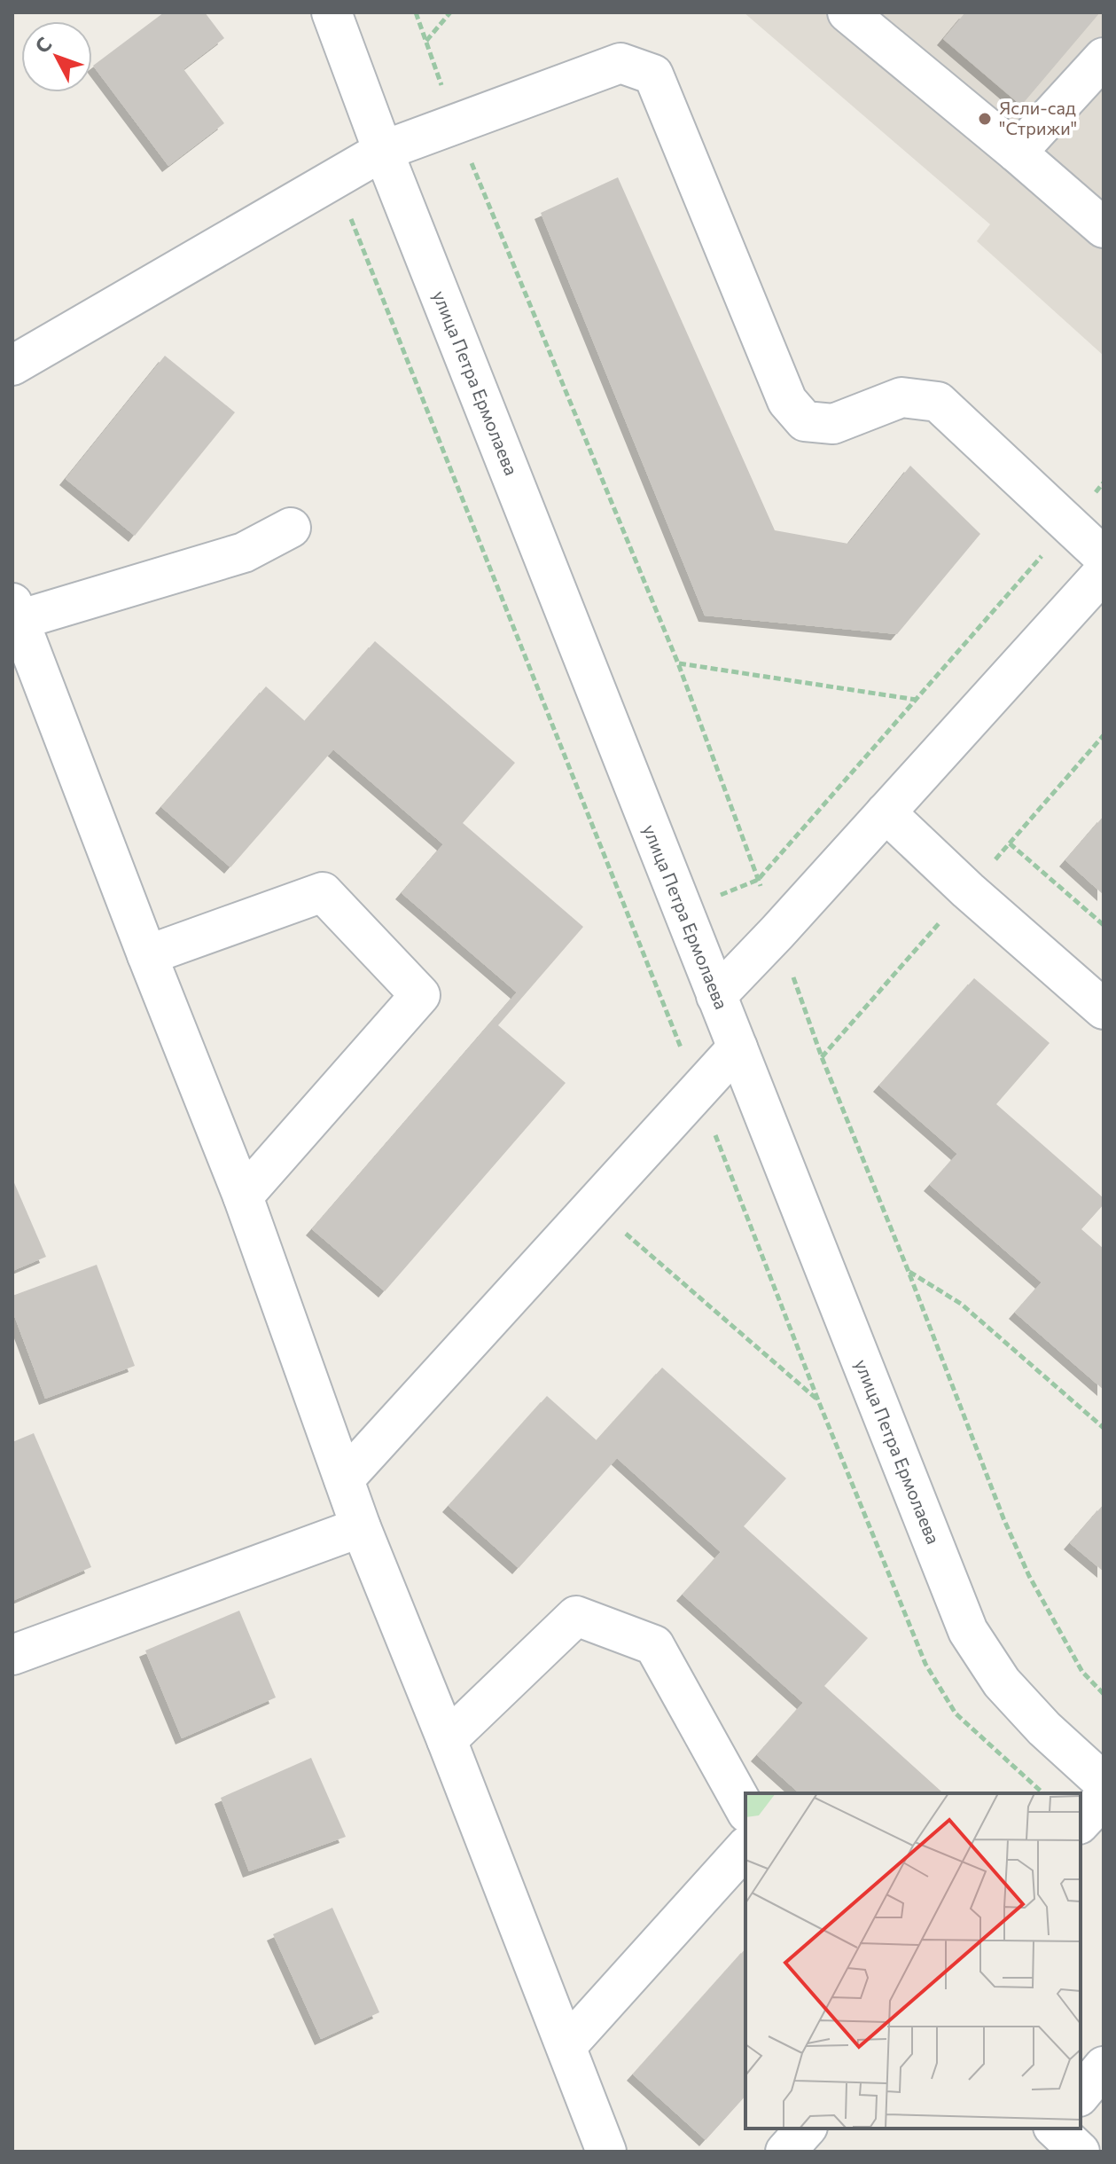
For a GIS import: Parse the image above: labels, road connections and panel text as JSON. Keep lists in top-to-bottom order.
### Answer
{
  "streets": {
    "street": ["улица Петра Ермолаева"]
  },
  "places": ["Ясли-сад \"Стрижи\""],
  "north": "top left"
}
